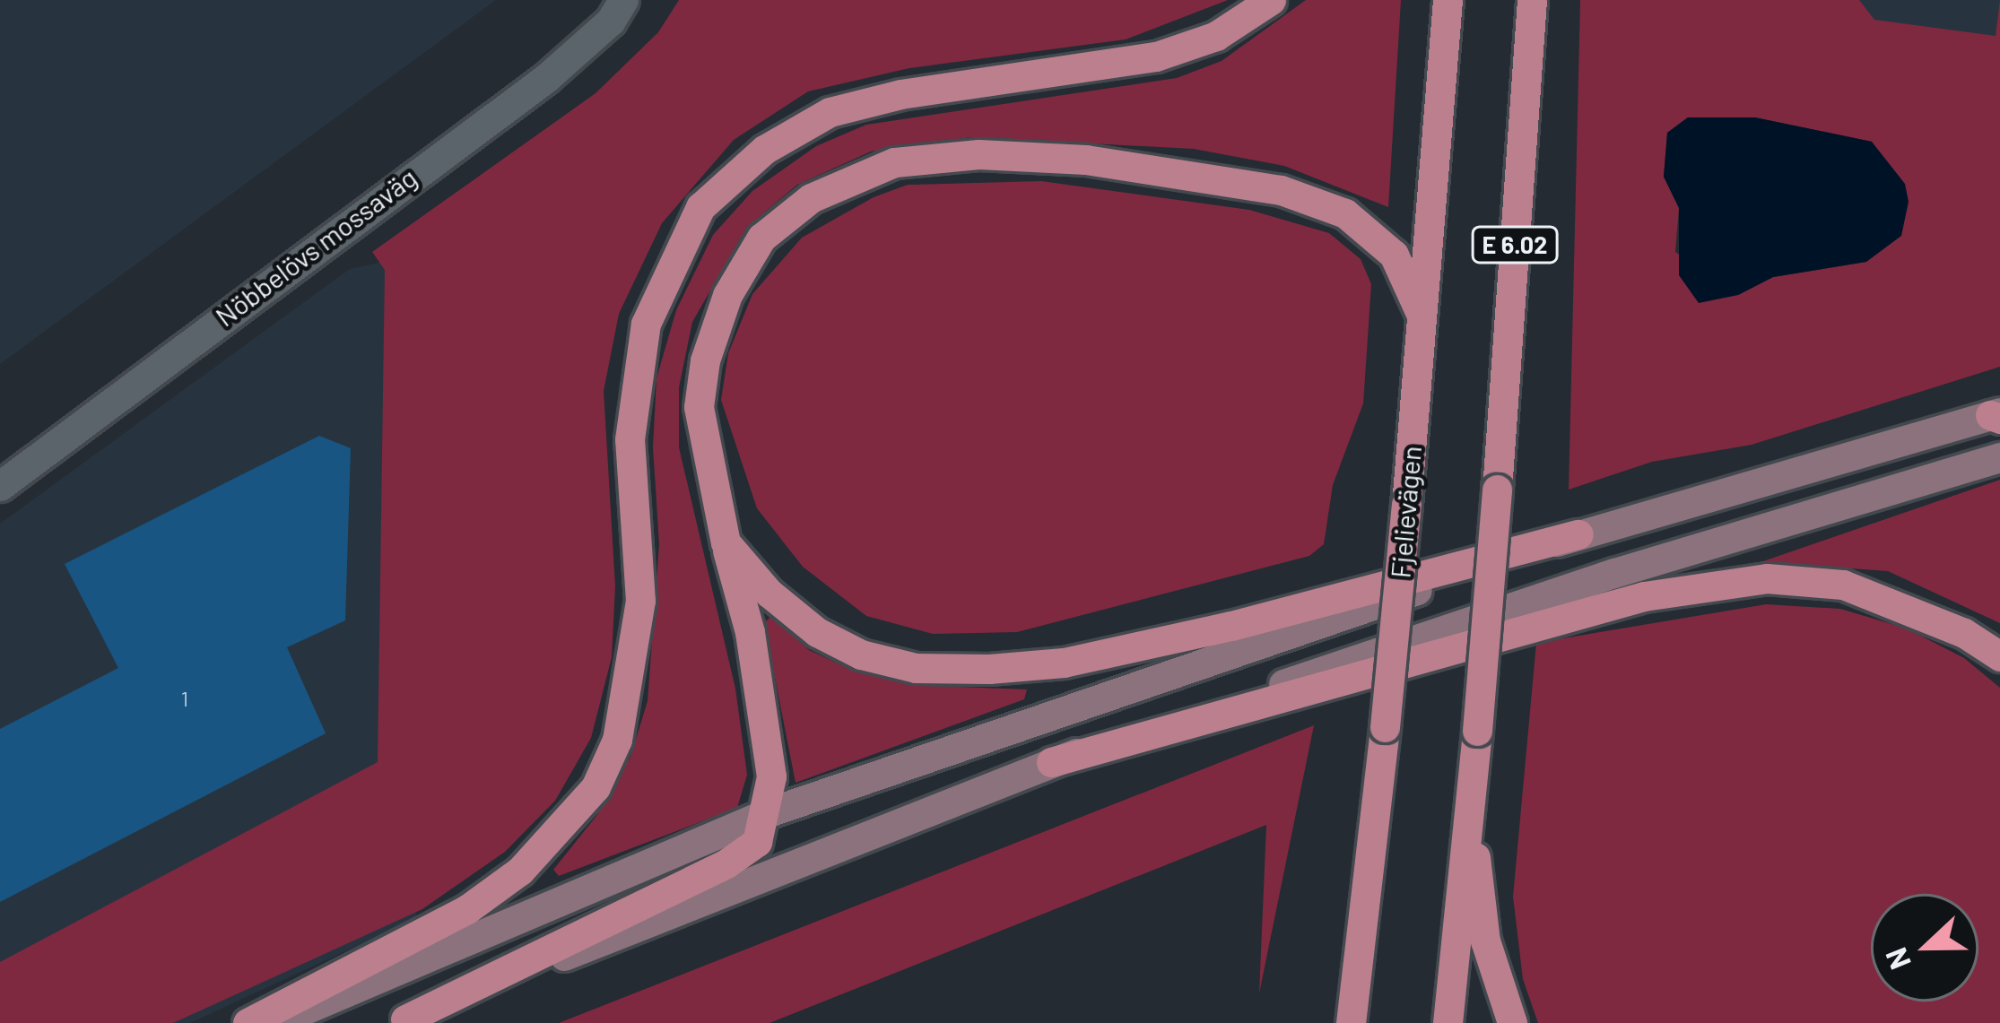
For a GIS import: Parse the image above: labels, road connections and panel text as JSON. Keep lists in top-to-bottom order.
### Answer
{
  "streets": {
    "main road": ["E 6.02", "Fjelievägen"],
    "street": ["Nöbbelövs mossaväg"]
  },
  "house_numbers": ["1"],
  "north": "left"
}
